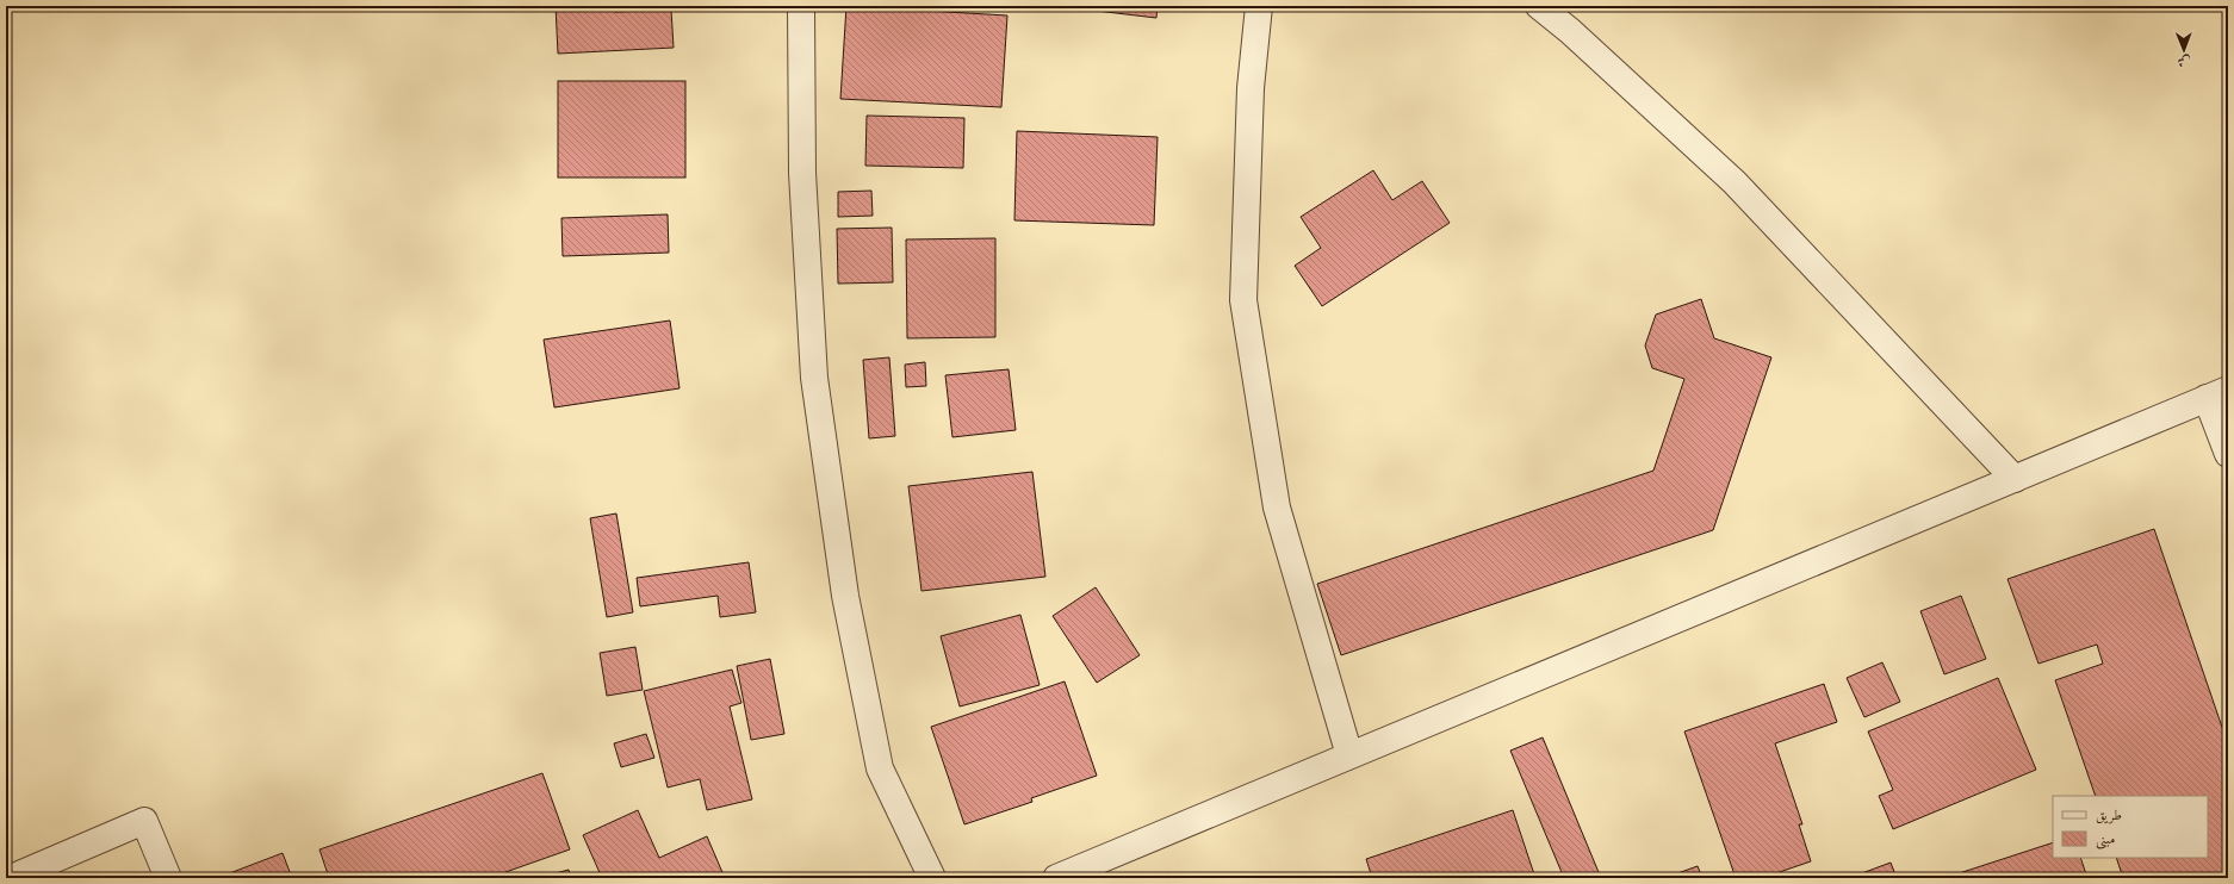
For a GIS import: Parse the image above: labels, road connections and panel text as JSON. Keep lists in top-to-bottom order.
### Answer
{
  "legend": ["طريق", "مبنى"],
  "north": "bottom"
}
